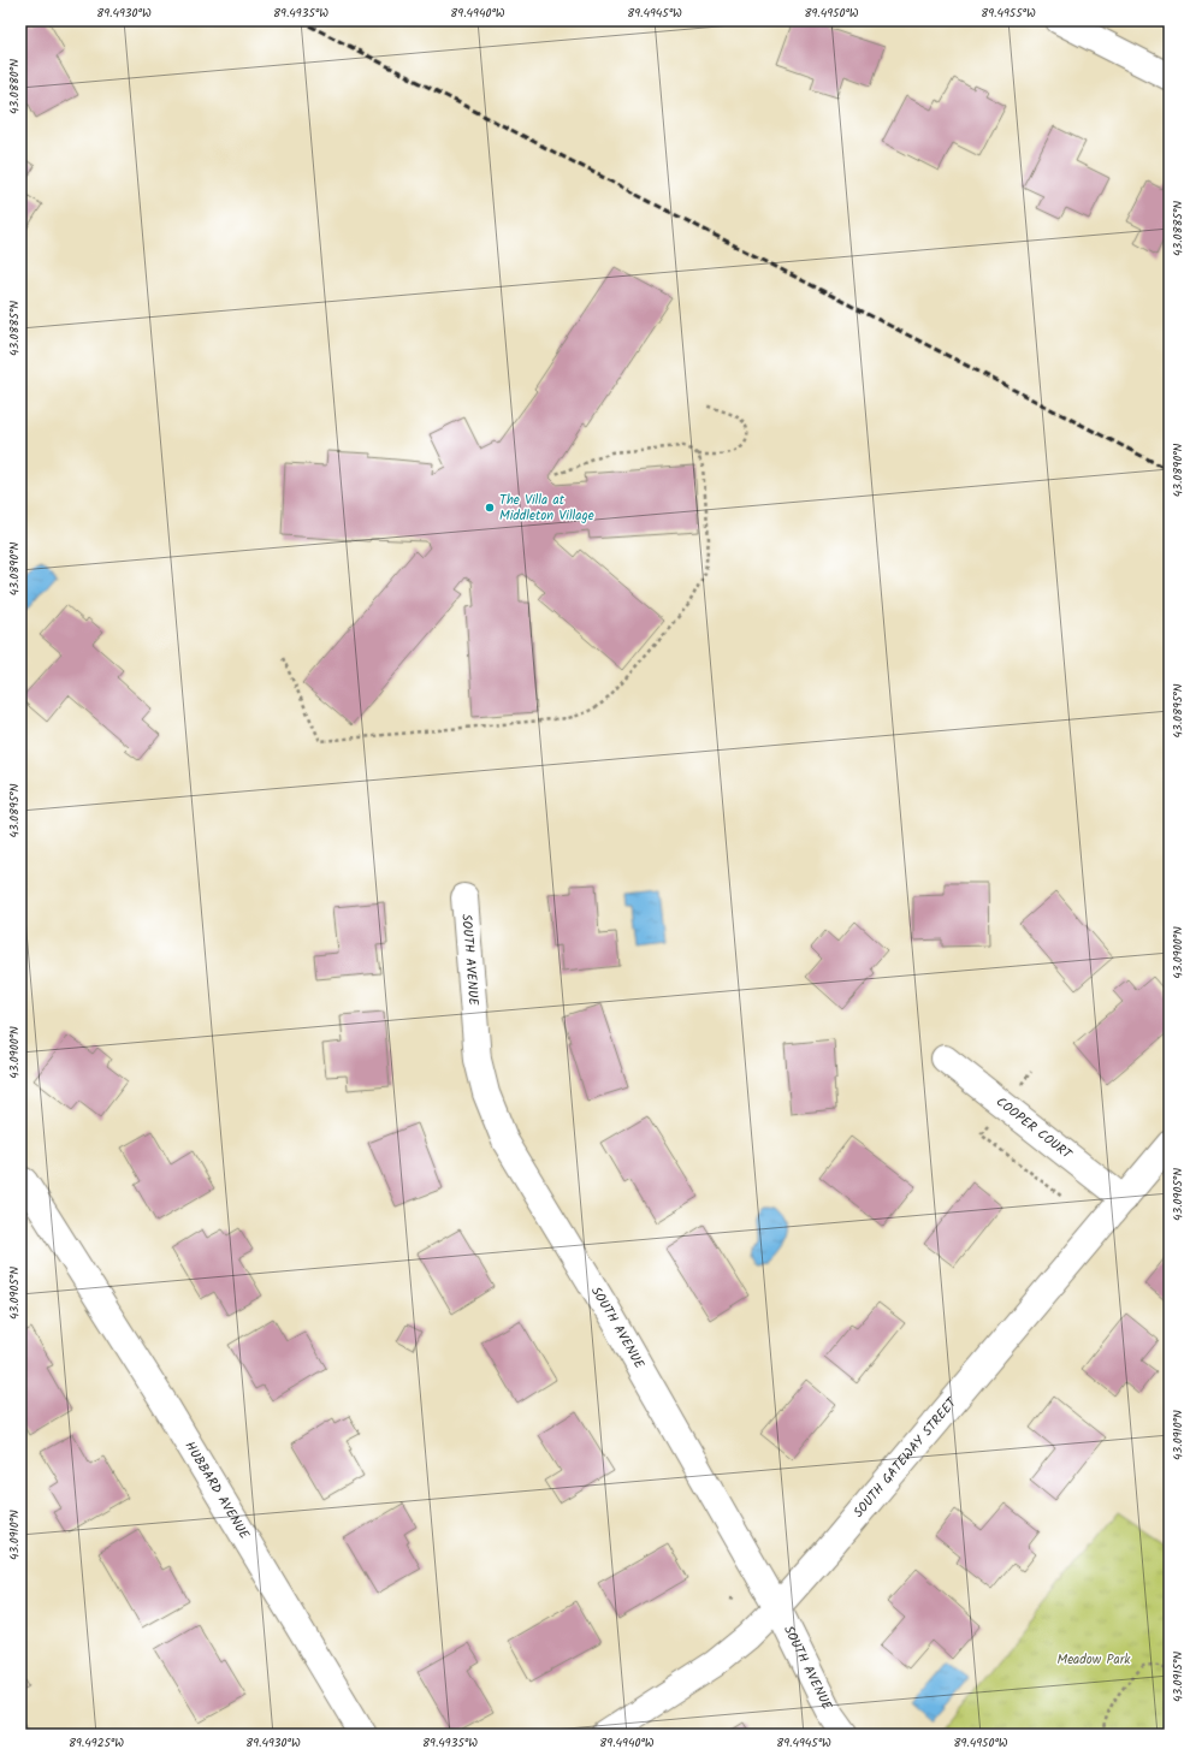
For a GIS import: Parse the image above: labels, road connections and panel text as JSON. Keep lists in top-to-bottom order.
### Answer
{
  "streets": {
    "street": [
      "SOUTH AVENUE",
      "COOPER COURT",
      "SOUTH GATEWAY STREET",
      "HUBBARD AVENUE"
    ]
  },
  "crossings": [
    ["SOUTH AVENUE", "SOUTH GATEWAY STREET"],
    ["COOPER COURT", "SOUTH GATEWAY STREET"]
  ],
  "parks": ["Meadow Park"],
  "places": ["The Villa at Middleton Village"],
  "coordinates": [
    "89.4930°W",
    "89.4935°W",
    "89.4940°W",
    "89.4945°W",
    "89.4950°W",
    "89.4955°W",
    "43.0880°N",
    "43.0885°N",
    "43.0890°N",
    "43.0895°N",
    "43.0900°N",
    "43.0905°N",
    "43.0910°N",
    "43.0915°N",
    "89.4925°W"
  ]
}
